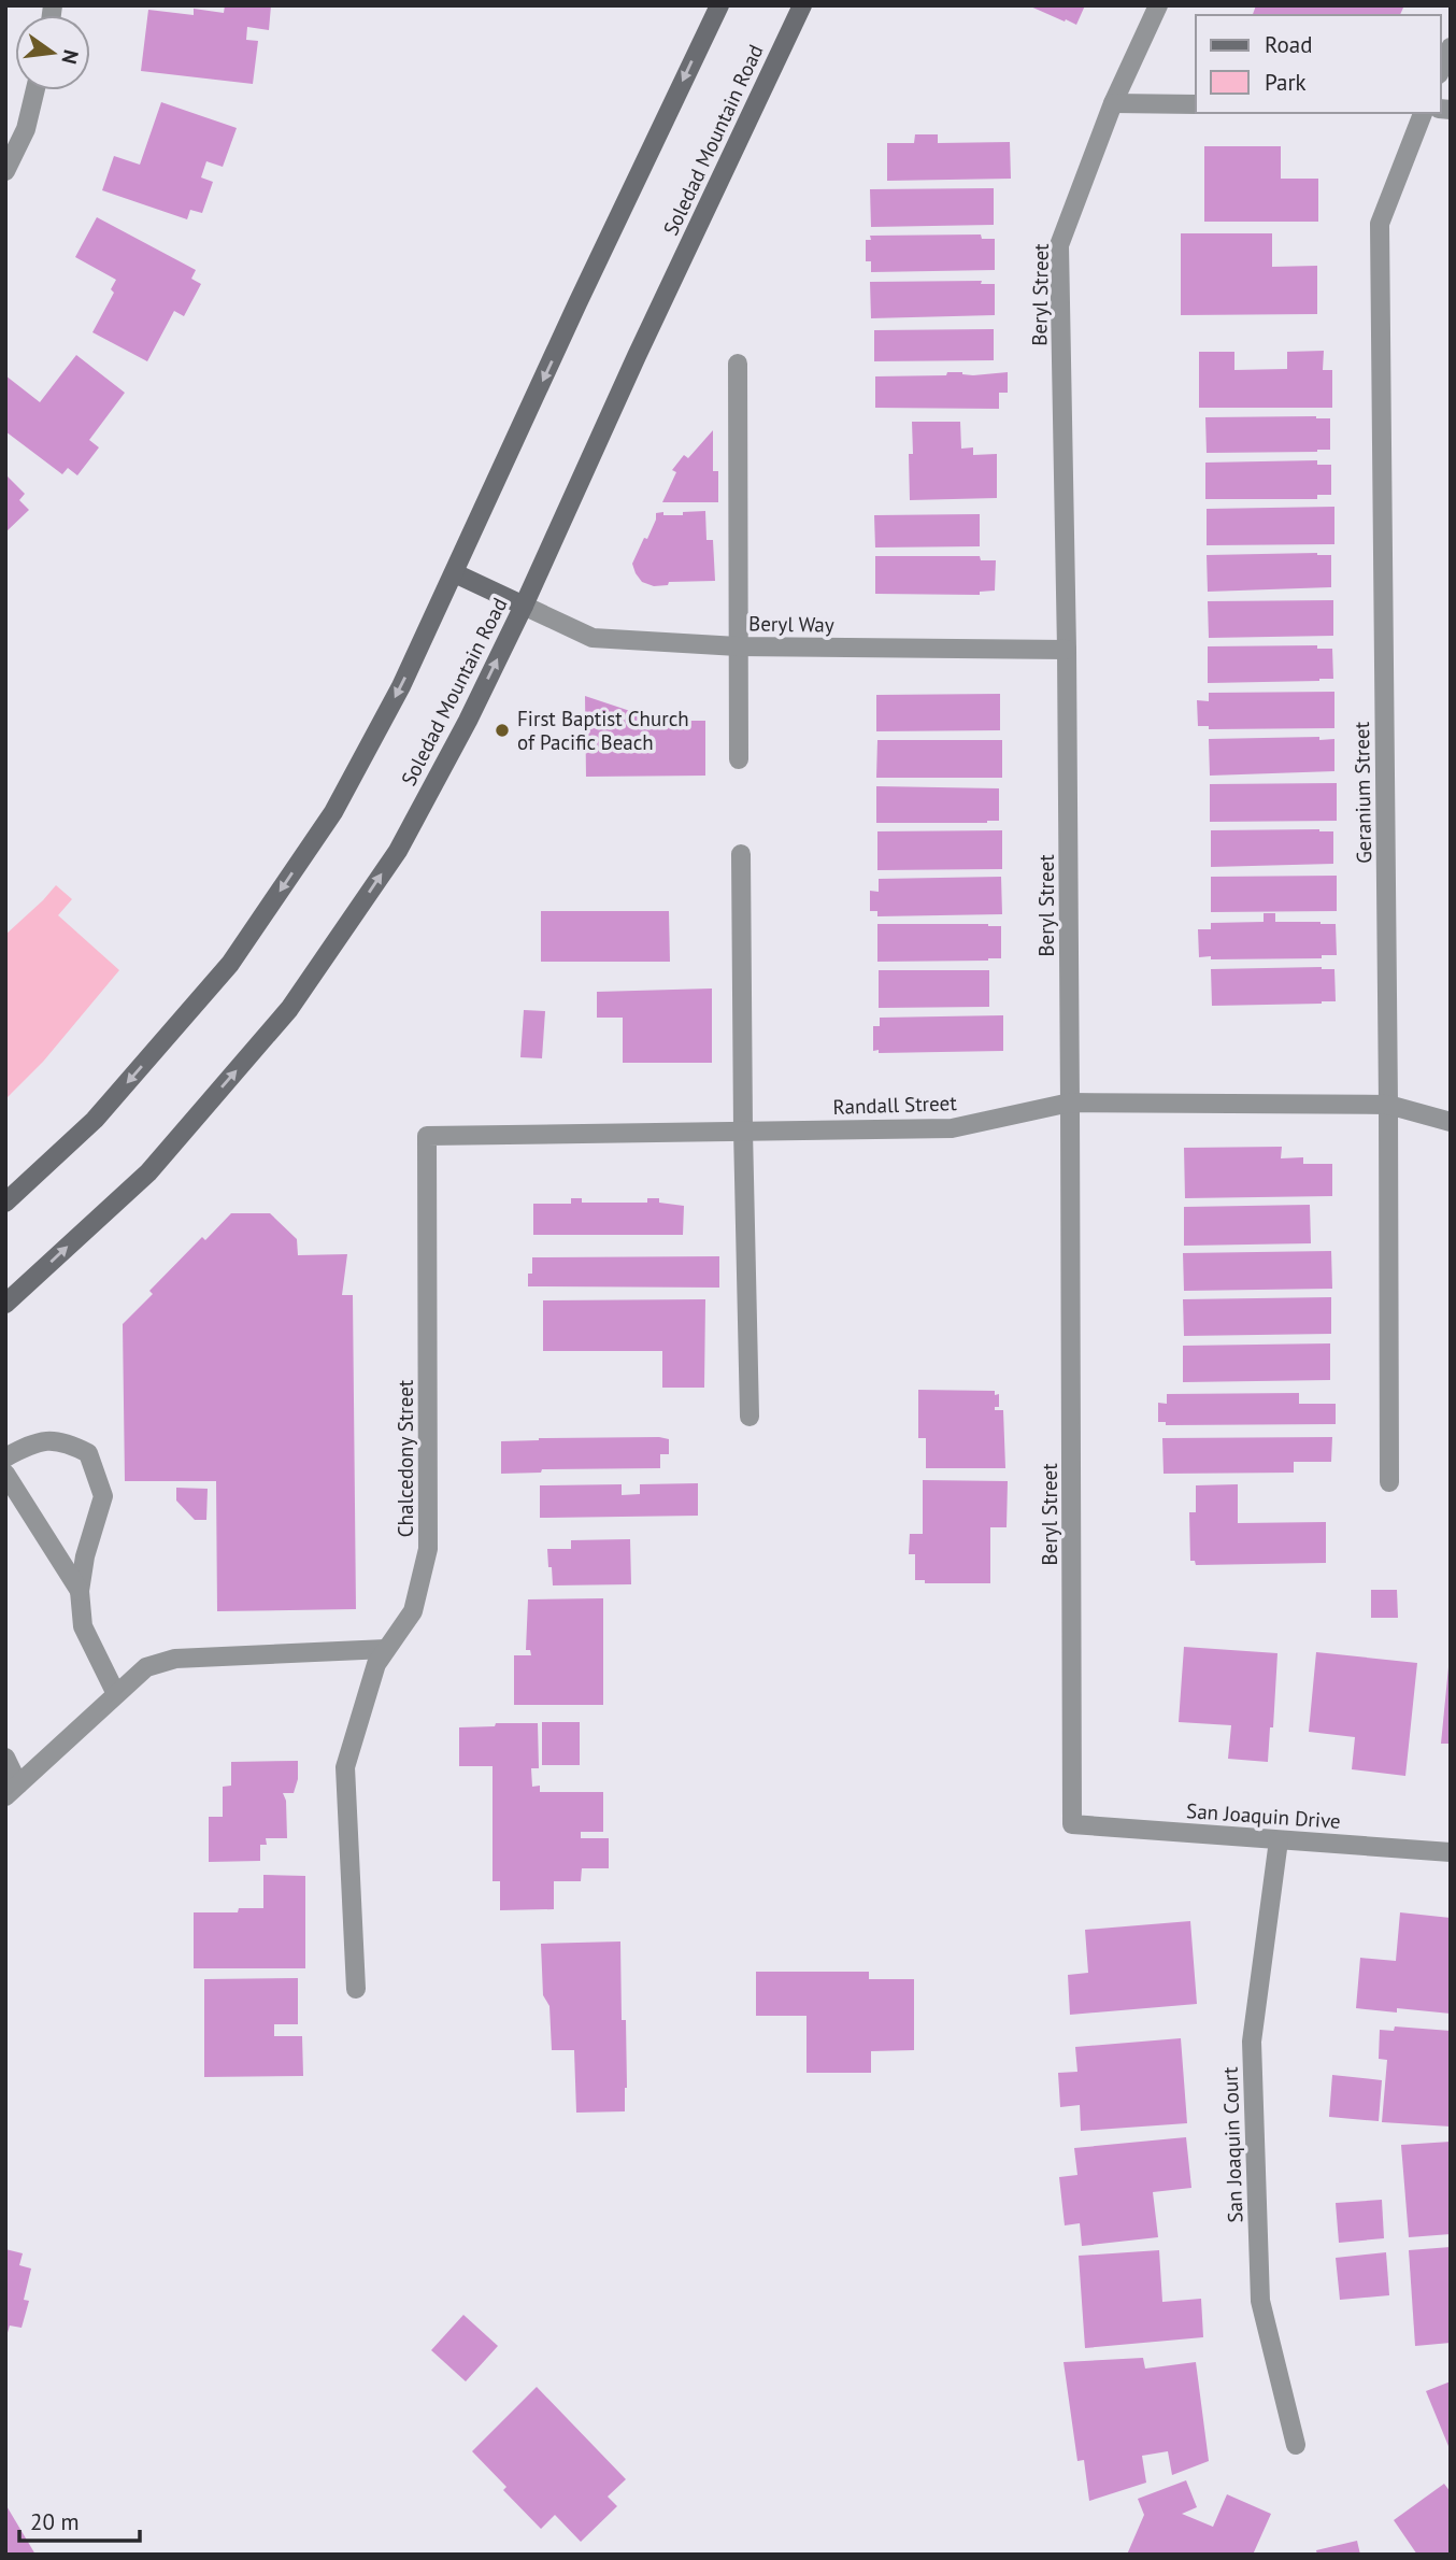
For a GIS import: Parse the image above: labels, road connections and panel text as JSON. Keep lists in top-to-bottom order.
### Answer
{
  "streets": {
    "main road": ["Soledad Mountain Road"],
    "street": [
      "Beryl Street",
      "Beryl Way",
      "Geranium Street",
      "Randall Street",
      "Chalcedony Street",
      "San Joaquin Drive",
      "San Joaquin Court"
    ]
  },
  "crossings": [
    ["Soledad Mountain Road", "Beryl Way"],
    ["Beryl Street", "Beryl Way"],
    ["Beryl Street", "Randall Street"],
    ["Beryl Street", "San Joaquin Drive"],
    ["Geranium Street", "Randall Street"],
    ["Randall Street", "Chalcedony Street"],
    ["San Joaquin Drive", "San Joaquin Court"]
  ],
  "places": ["First Baptist Church of Pacific Beach"],
  "legend": ["Road", "Park"],
  "scale_bar": "20 m",
  "north": "right"
}
